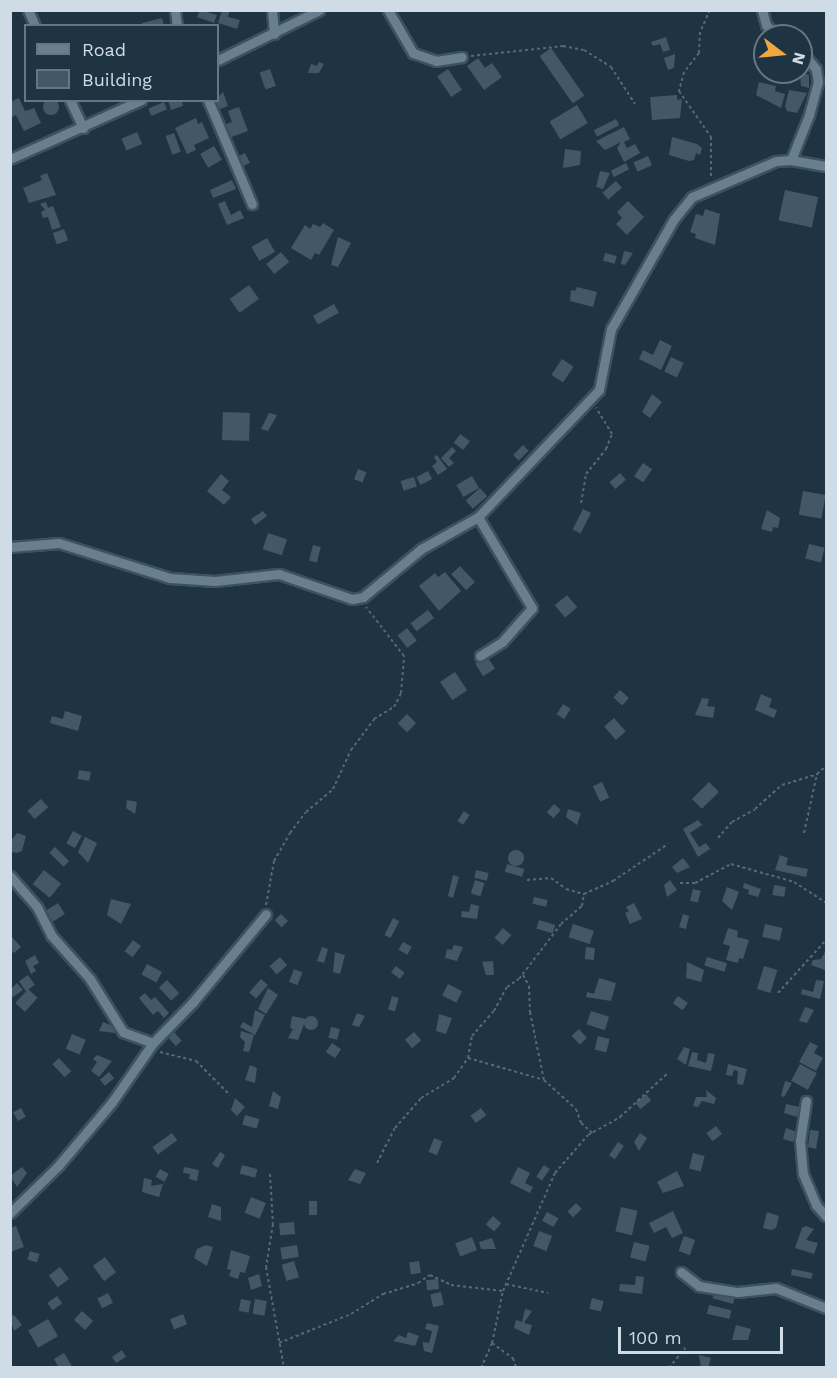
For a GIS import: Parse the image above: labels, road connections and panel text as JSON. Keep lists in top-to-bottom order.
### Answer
{
  "legend": ["Road", "Building"],
  "scale_bar": "100 m",
  "north": "right"
}
